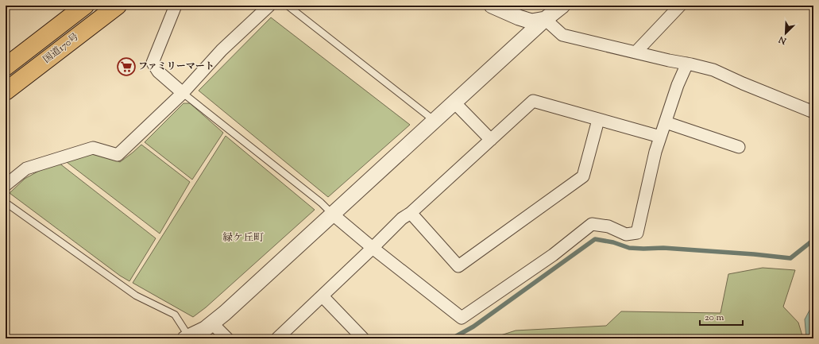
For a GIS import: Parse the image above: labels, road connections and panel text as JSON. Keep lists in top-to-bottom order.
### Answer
{
  "streets": {
    "highway": ["国道170号"]
  },
  "districts": ["緑ケ丘町"],
  "places": {
    "supermarket": ["ファミリーマート"]
  },
  "scale_bar": "20 m",
  "north": "bottom left"
}
